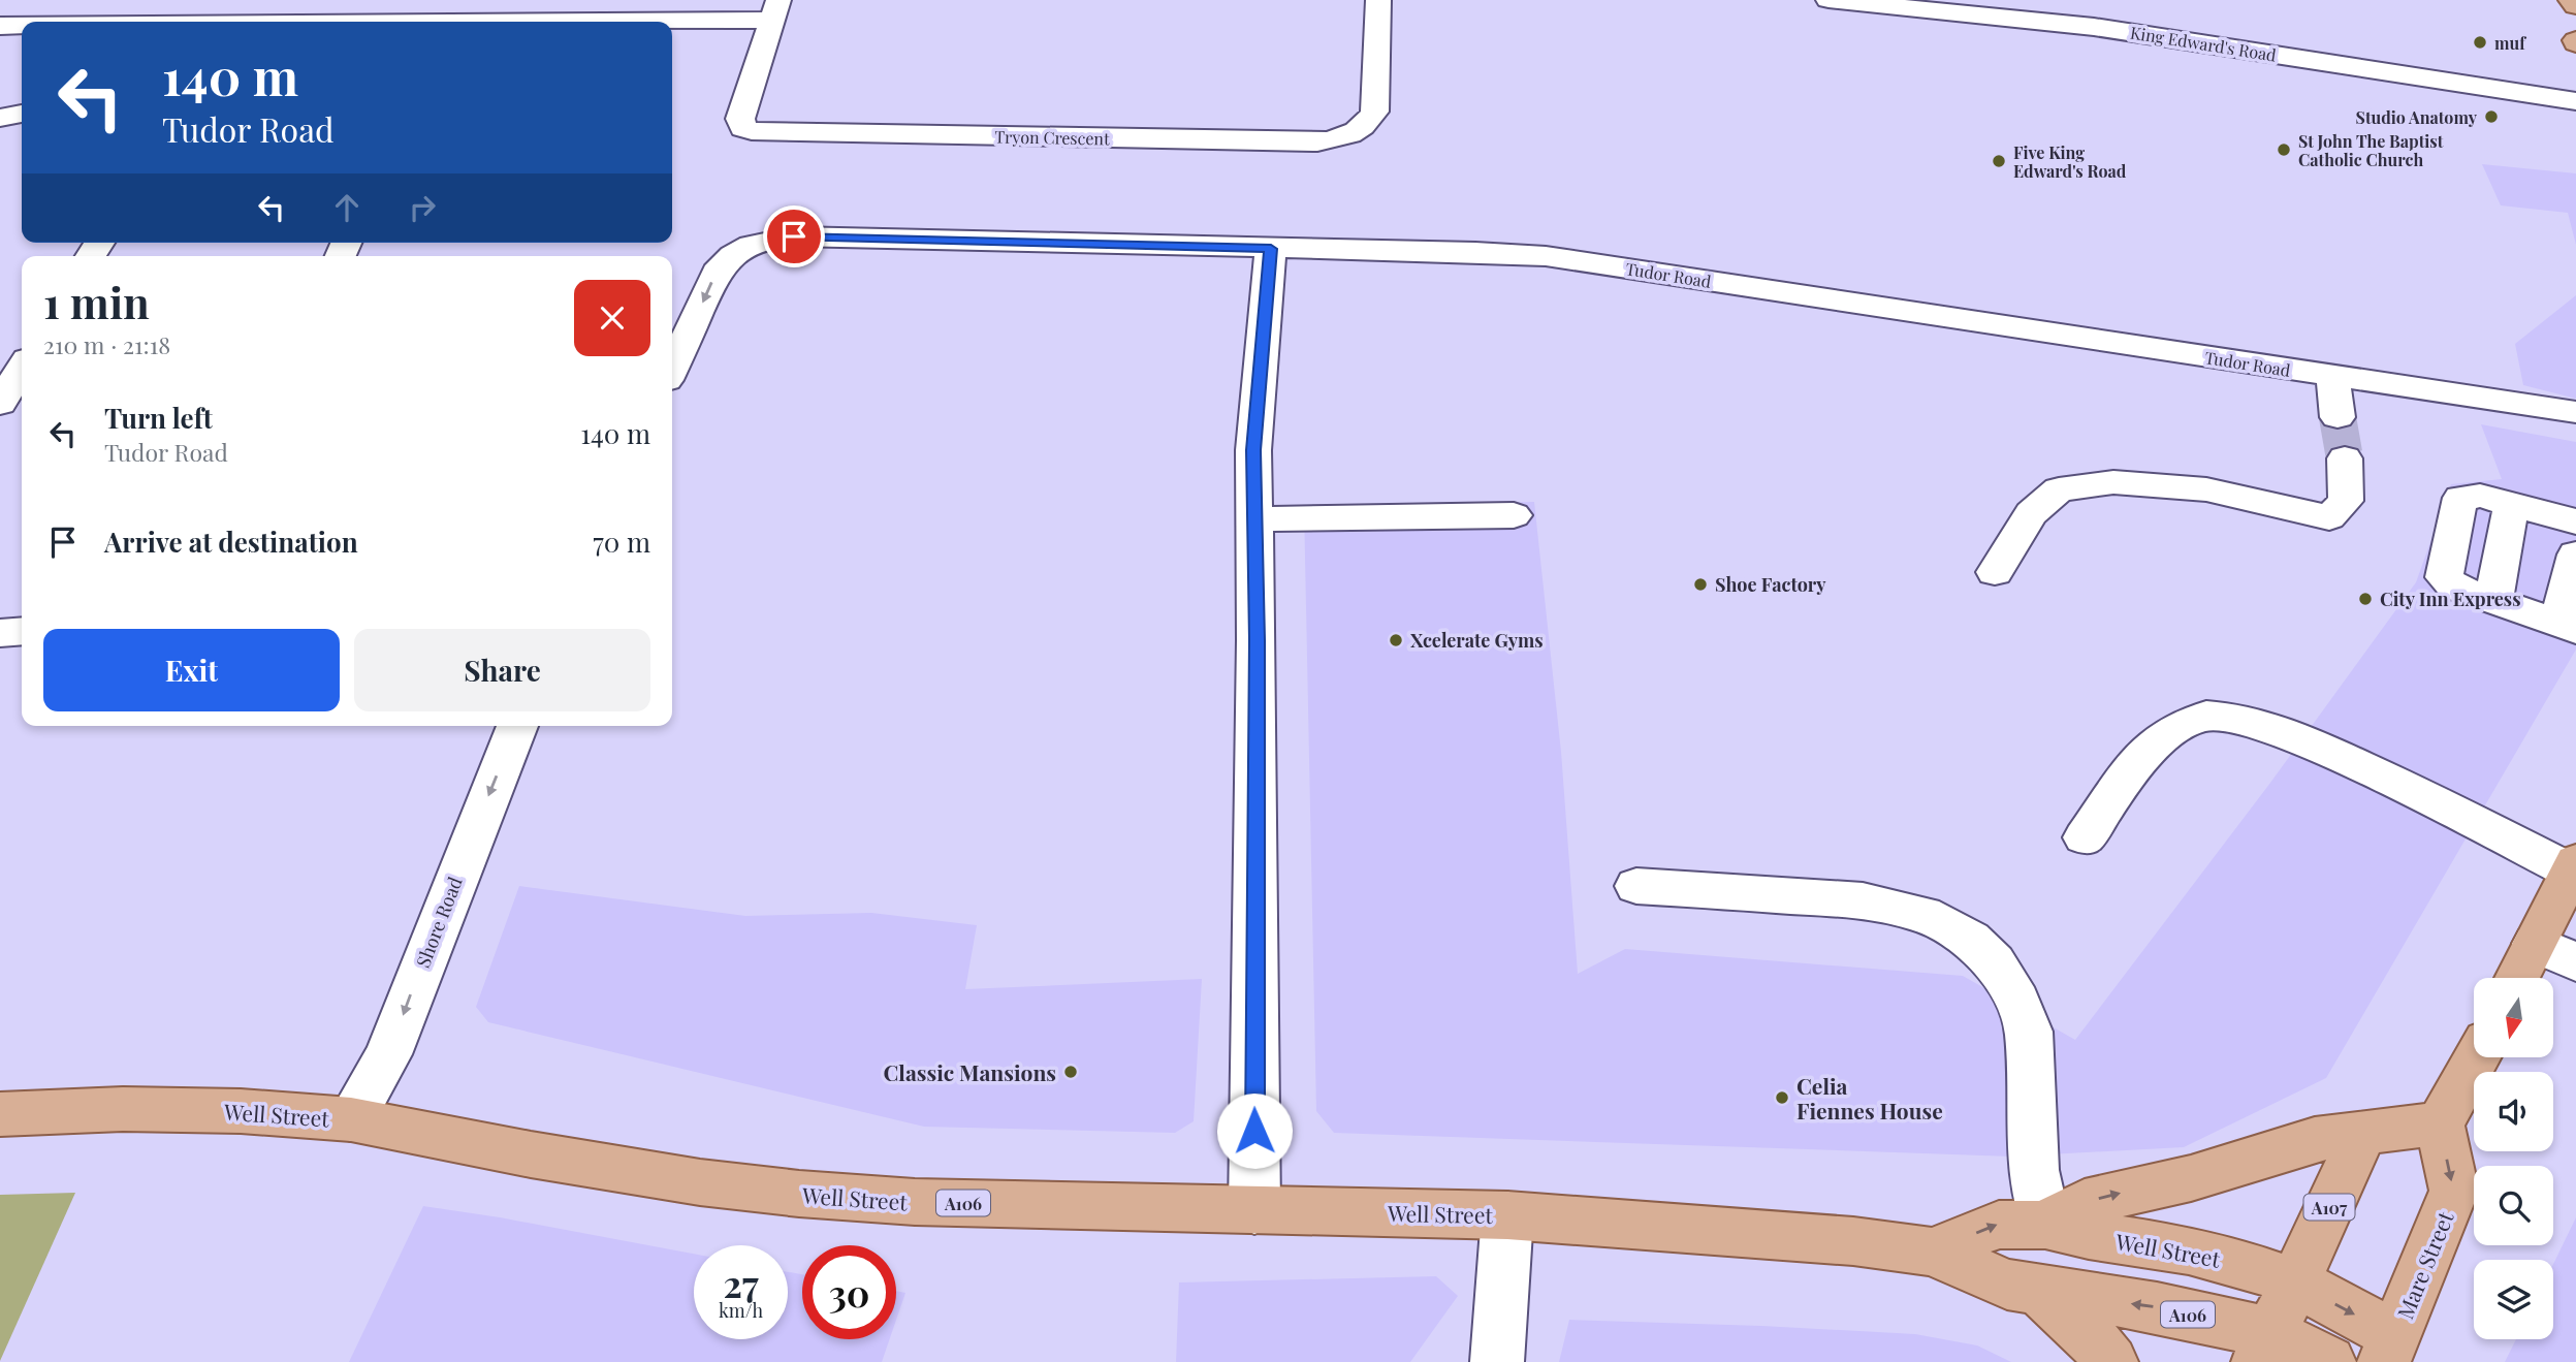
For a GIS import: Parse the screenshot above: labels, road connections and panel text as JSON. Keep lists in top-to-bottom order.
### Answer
{
  "streets": {
    "main road": [
      "Well Street",
      "A106",
      "A107",
      "Mare Street"
    ],
    "street": [
      "King Edward's Road",
      "Tryon Crescent",
      "Tudor Road",
      "Shore Road"
    ]
  },
  "crossings": [
    ["Shore Road", "Well Street"],
    ["Well Street", "A107"],
    ["Well Street", "Mare Street"]
  ],
  "one_way": ["Shore Road"],
  "places": [
    "muf",
    "Studio Anatomy",
    "St John The Baptist Catholic Church",
    "Five King Edward's Road",
    "Shoe Factory",
    "City Inn Express",
    "Xcelerate Gyms",
    "Classic Mansions",
    "Celia Fiennes House"
  ],
  "north": "bottom",
  "page": {
    "turn": ["140 m", "Tudor Road"],
    "heading": ["1 min", "210 m · 21:18"],
    "list": [
      {
        "name": "Turn left",
        "note": "Tudor Road",
        "value": "140 m"
      },
      {
        "name": "Arrive at destination",
        "value": "70 m"
      }
    ],
    "buttons": ["Exit", "Share"],
    "speed": "27 km/h",
    "limit": "30"
  }
}
